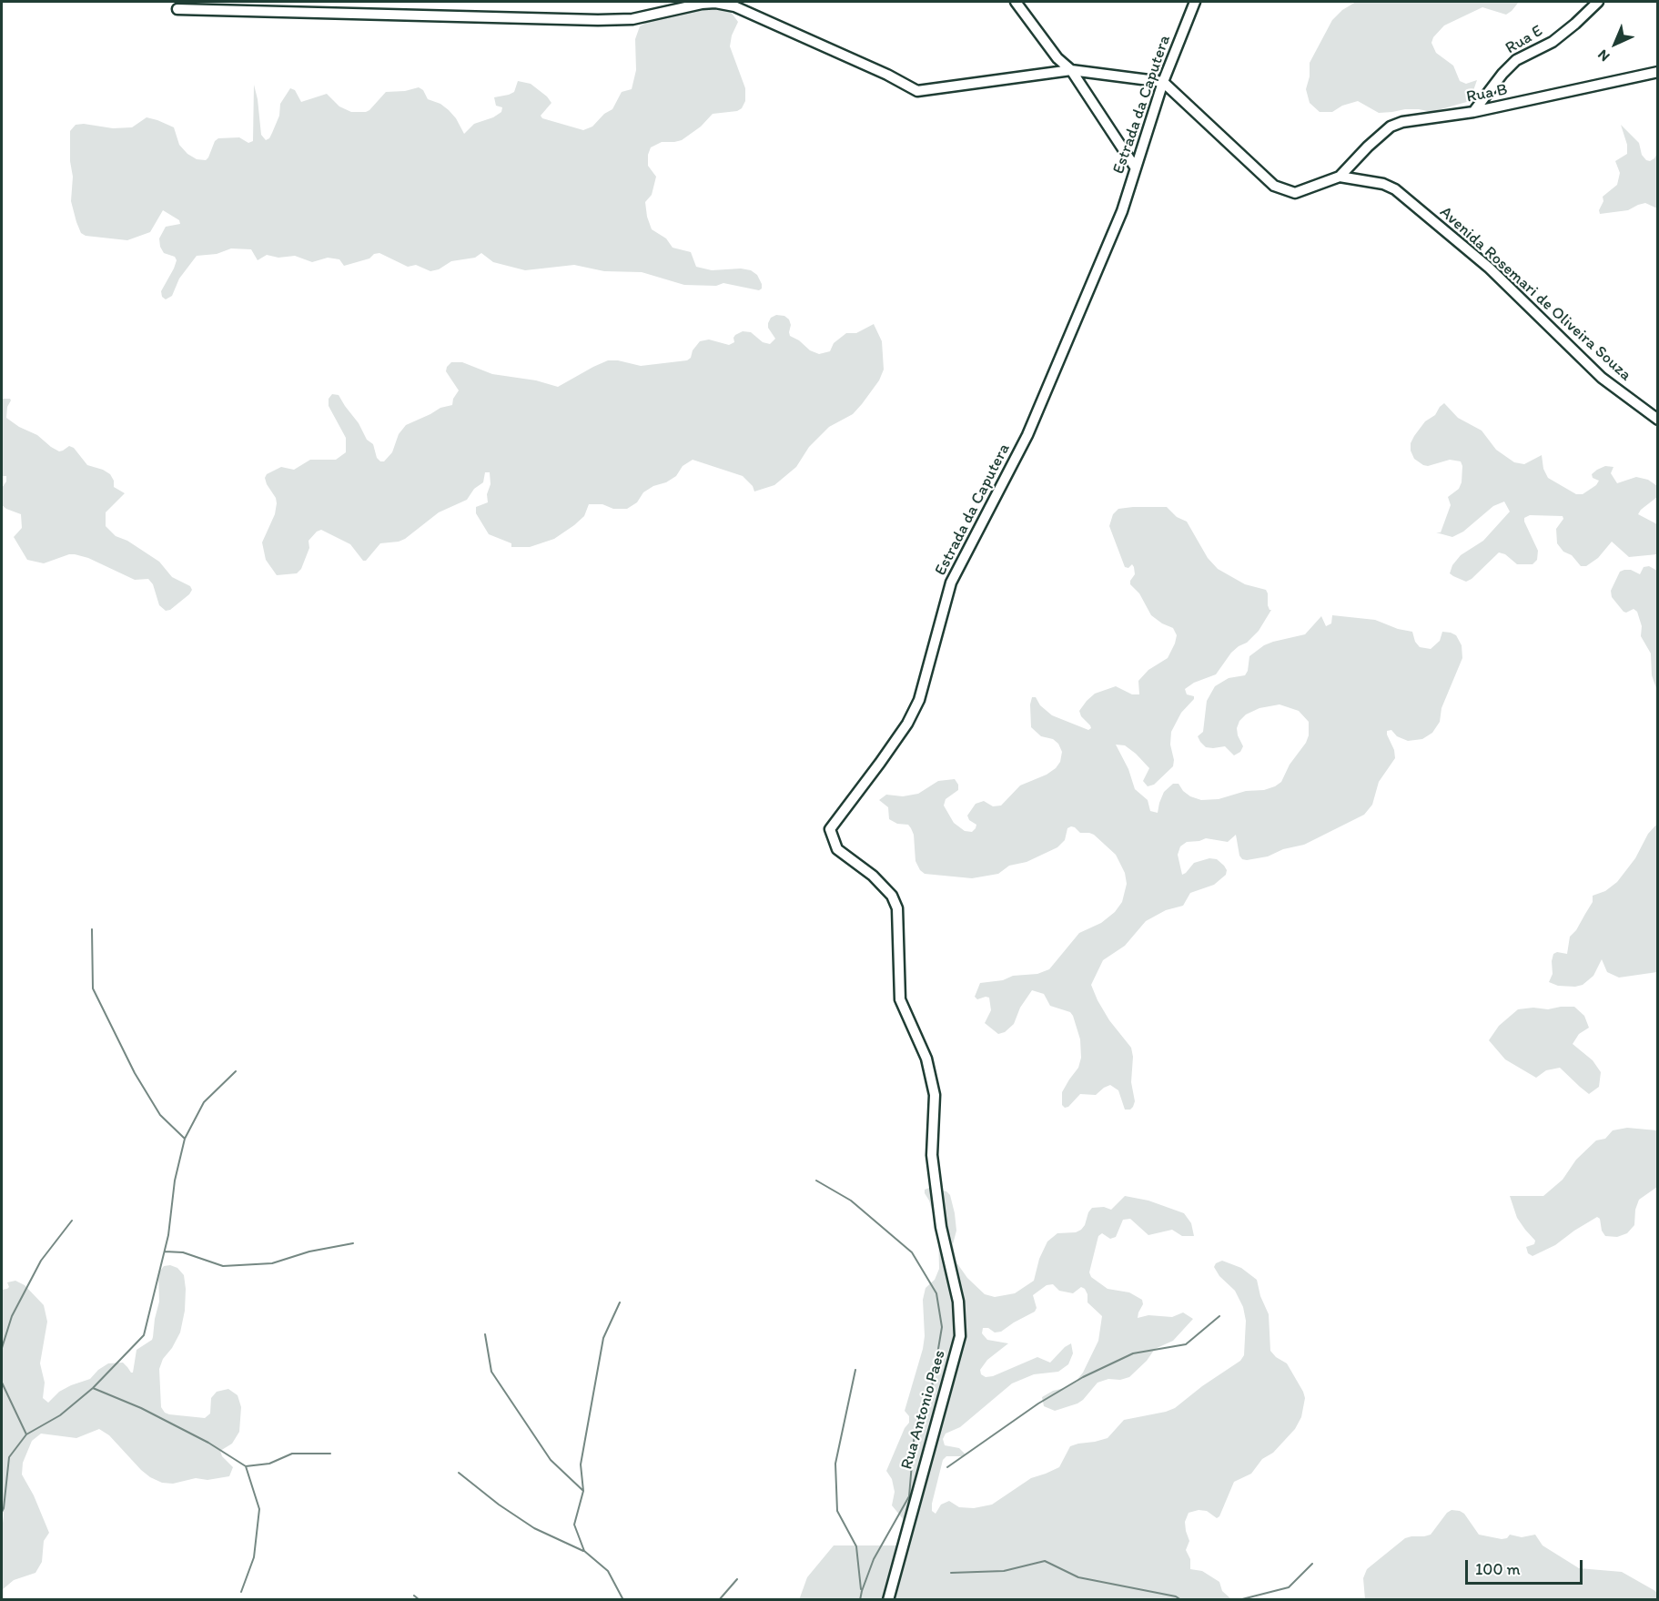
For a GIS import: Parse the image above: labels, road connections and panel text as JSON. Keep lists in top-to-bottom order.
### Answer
{
  "streets": {
    "street": [
      "Rua E",
      "Rua B",
      "Estrada da Caputera",
      "Avenida Rosemari de Oliveira Souza",
      "Rua Antonio Paes"
    ]
  },
  "crossings": [
    ["Rua E", "Rua B"],
    ["Rua B", "Avenida Rosemari de Oliveira Souza"],
    ["Estrada da Caputera", "Avenida Rosemari de Oliveira Souza"],
    ["Estrada da Caputera", "Rua Antonio Paes"]
  ],
  "scale_bar": "100 m",
  "north": "bottom left"
}
